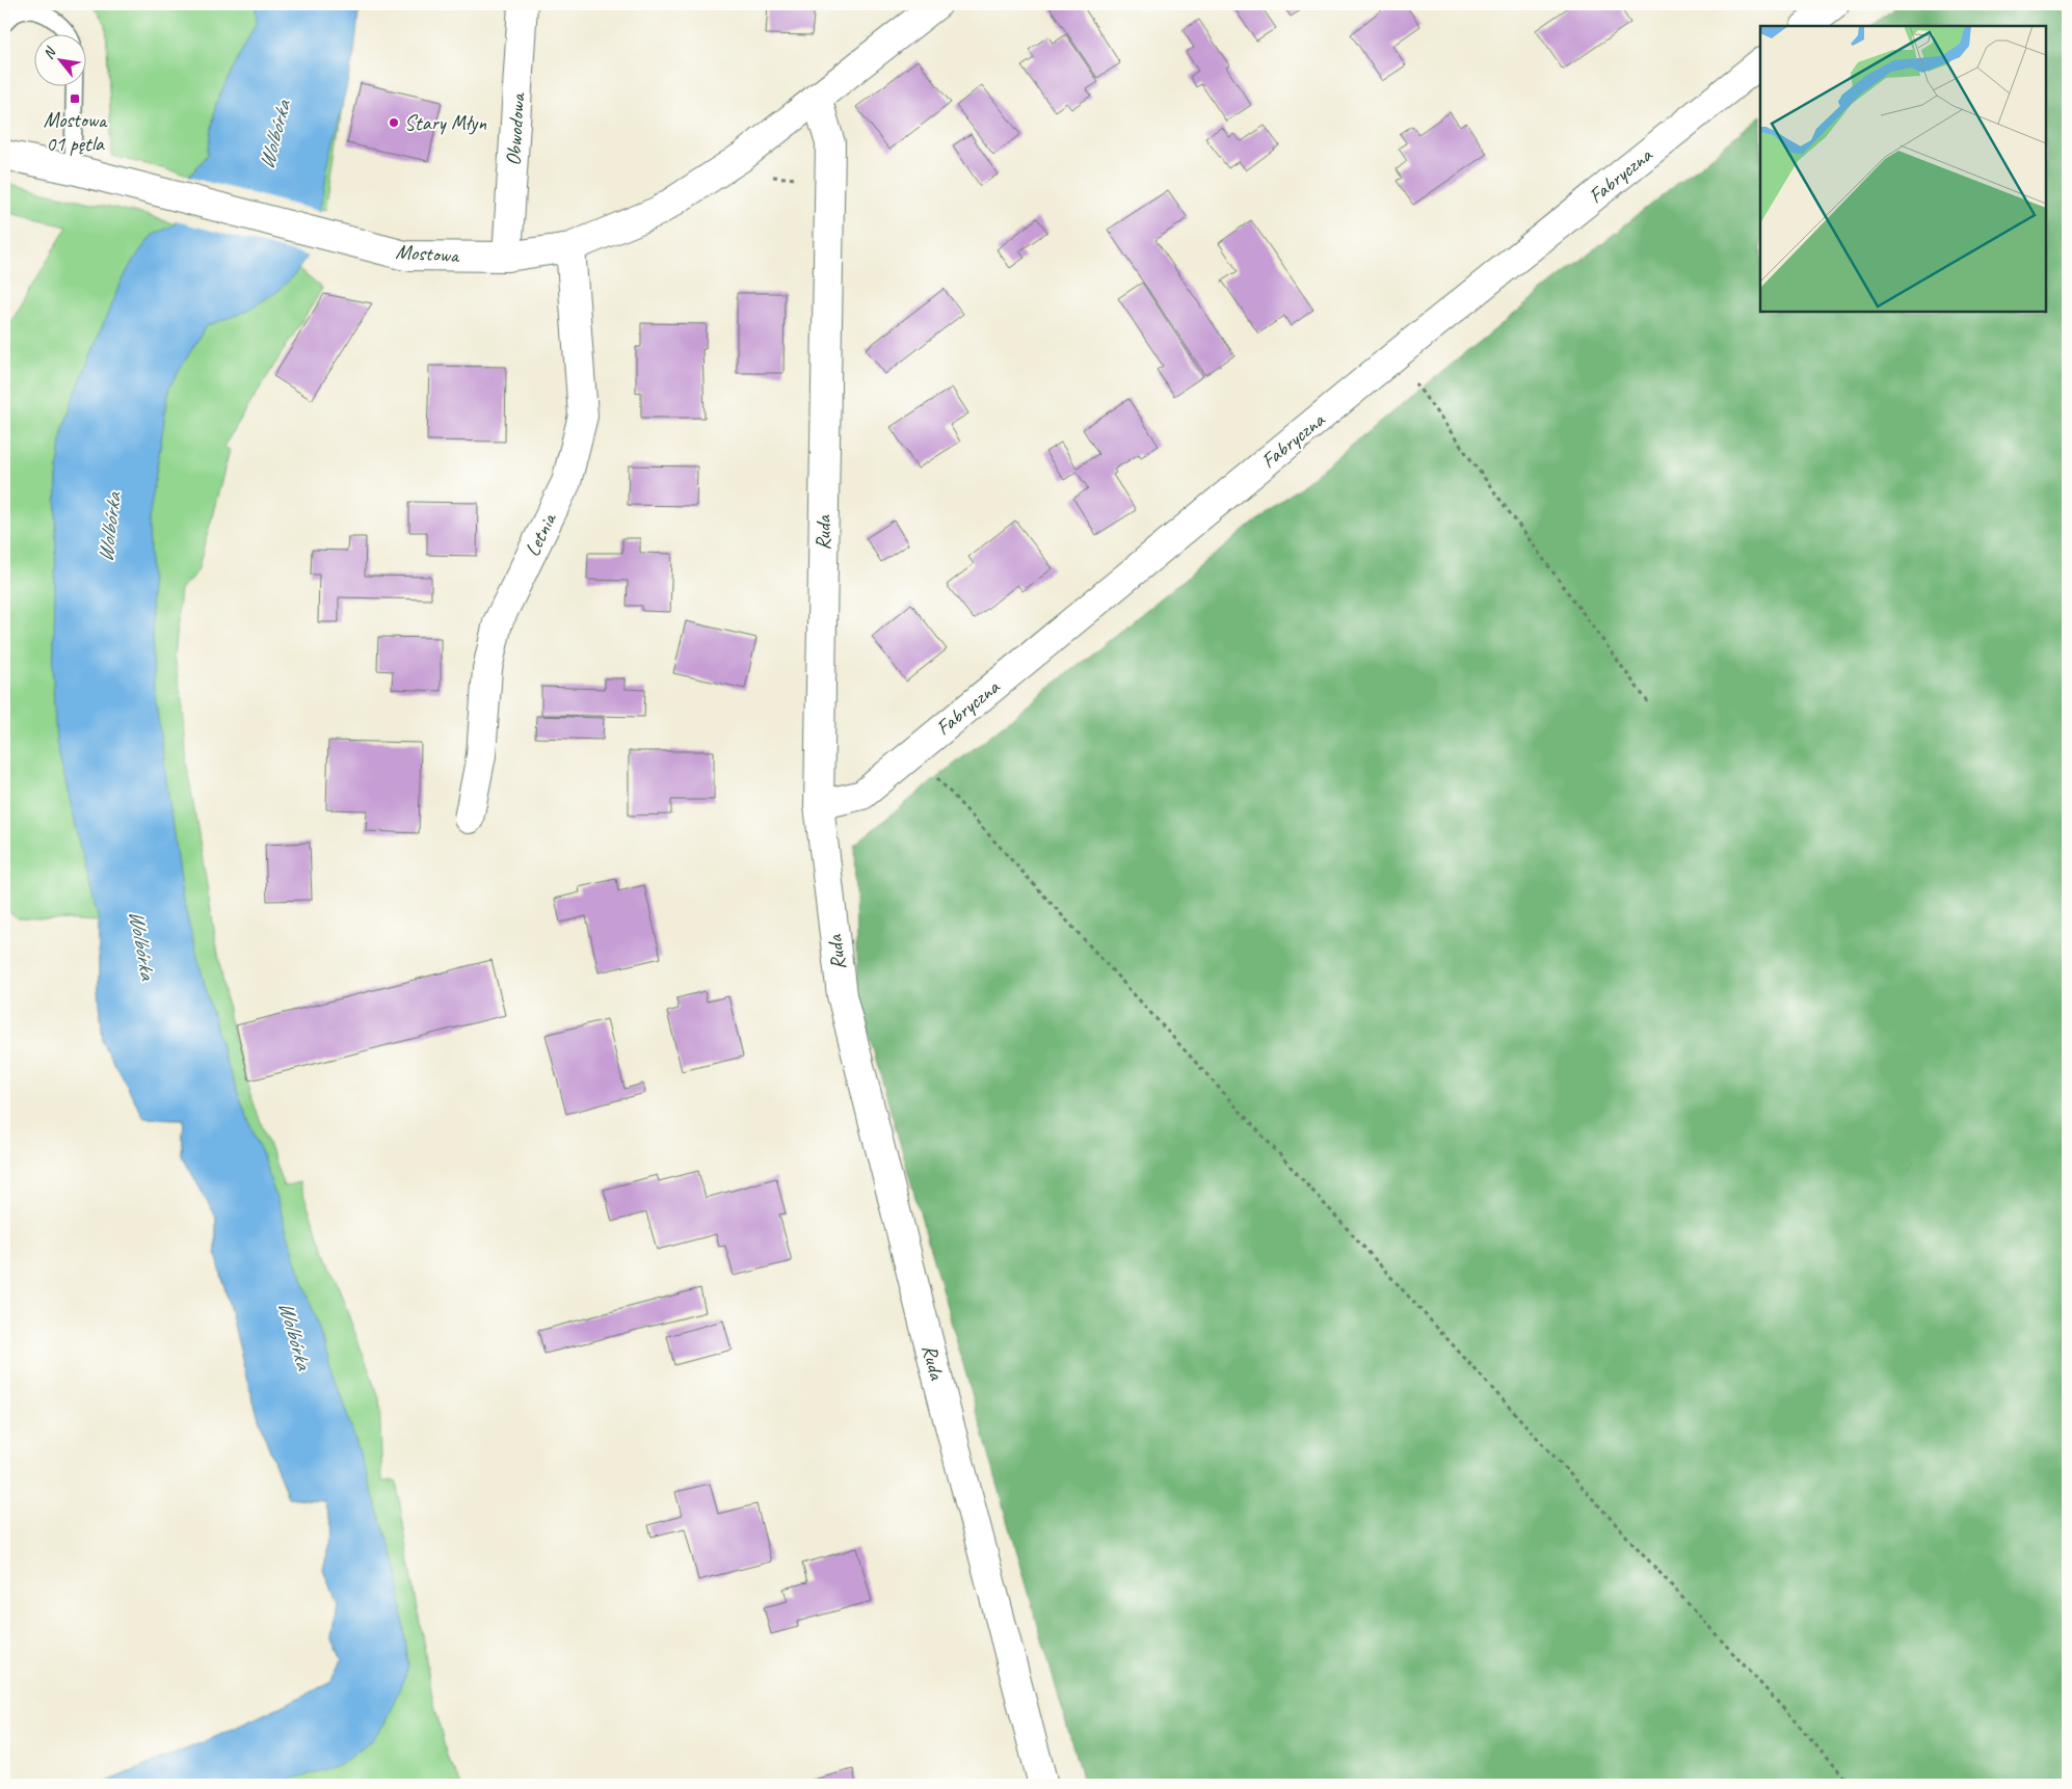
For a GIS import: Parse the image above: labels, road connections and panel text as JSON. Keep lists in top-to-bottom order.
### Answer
{
  "streets": {
    "street": [
      "Obwodowa",
      "Fabryczna",
      "Mostowa",
      "Ruda",
      "Letnia"
    ]
  },
  "crossings": [
    ["Obwodowa", "Mostowa"],
    ["Fabryczna", "Ruda"],
    ["Mostowa", "Ruda"],
    ["Mostowa", "Letnia"]
  ],
  "water": ["Wolbórka"],
  "places": {
    "transit": ["Mostowa 01 pętla"],
    "other": ["Stary Młyn"]
  },
  "north": "top left"
}
